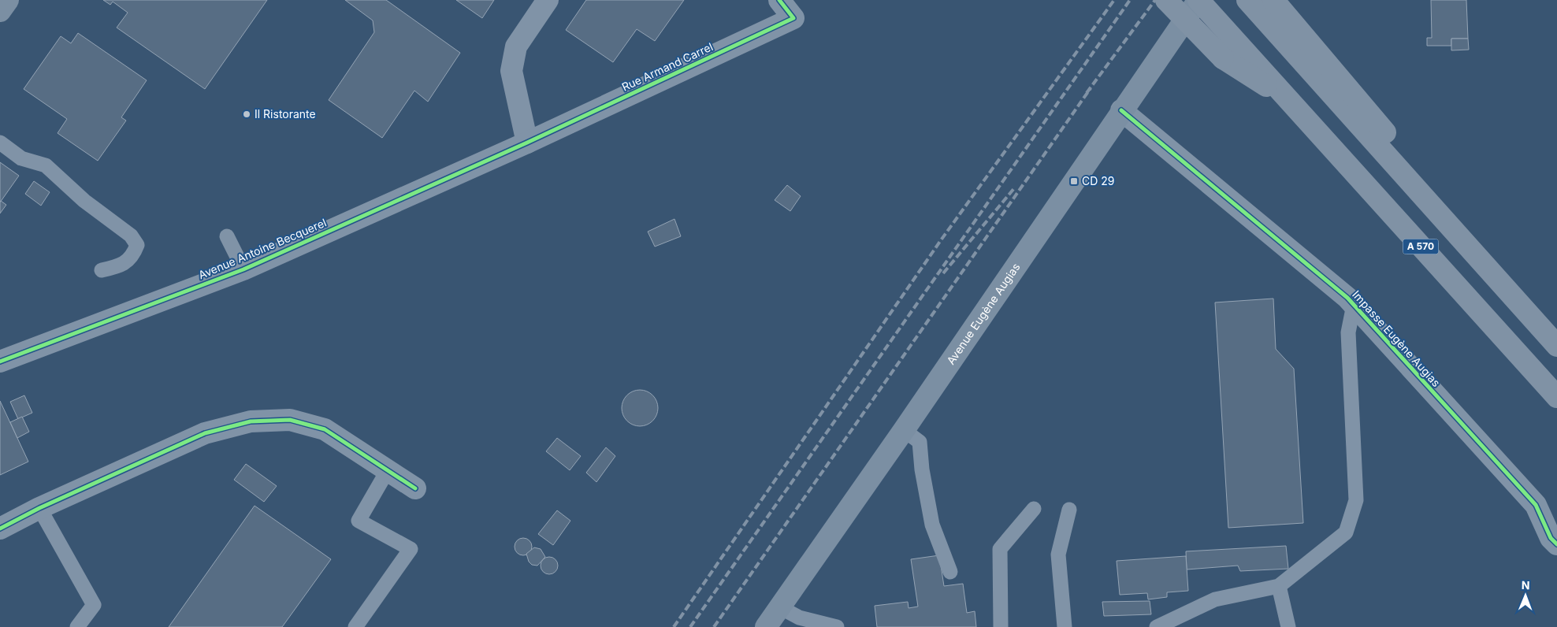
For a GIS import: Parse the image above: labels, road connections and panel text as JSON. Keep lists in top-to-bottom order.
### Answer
{
  "streets": {
    "highway": ["A 570"],
    "main road": ["Avenue Eugène Augias"],
    "street": ["Rue Armand Carrel", "Avenue Antoine Becquerel", "Impasse Eugène Augias"]
  },
  "crossings": [
    ["Rue Armand Carrel", "Avenue Antoine Becquerel"],
    ["A 570", "Avenue Eugène Augias"],
    ["Avenue Eugène Augias", "Impasse Eugène Augias"]
  ],
  "places": {
    "other": ["Il Ristorante"],
    "transit": ["CD 29"]
  },
  "north": "top"
}
